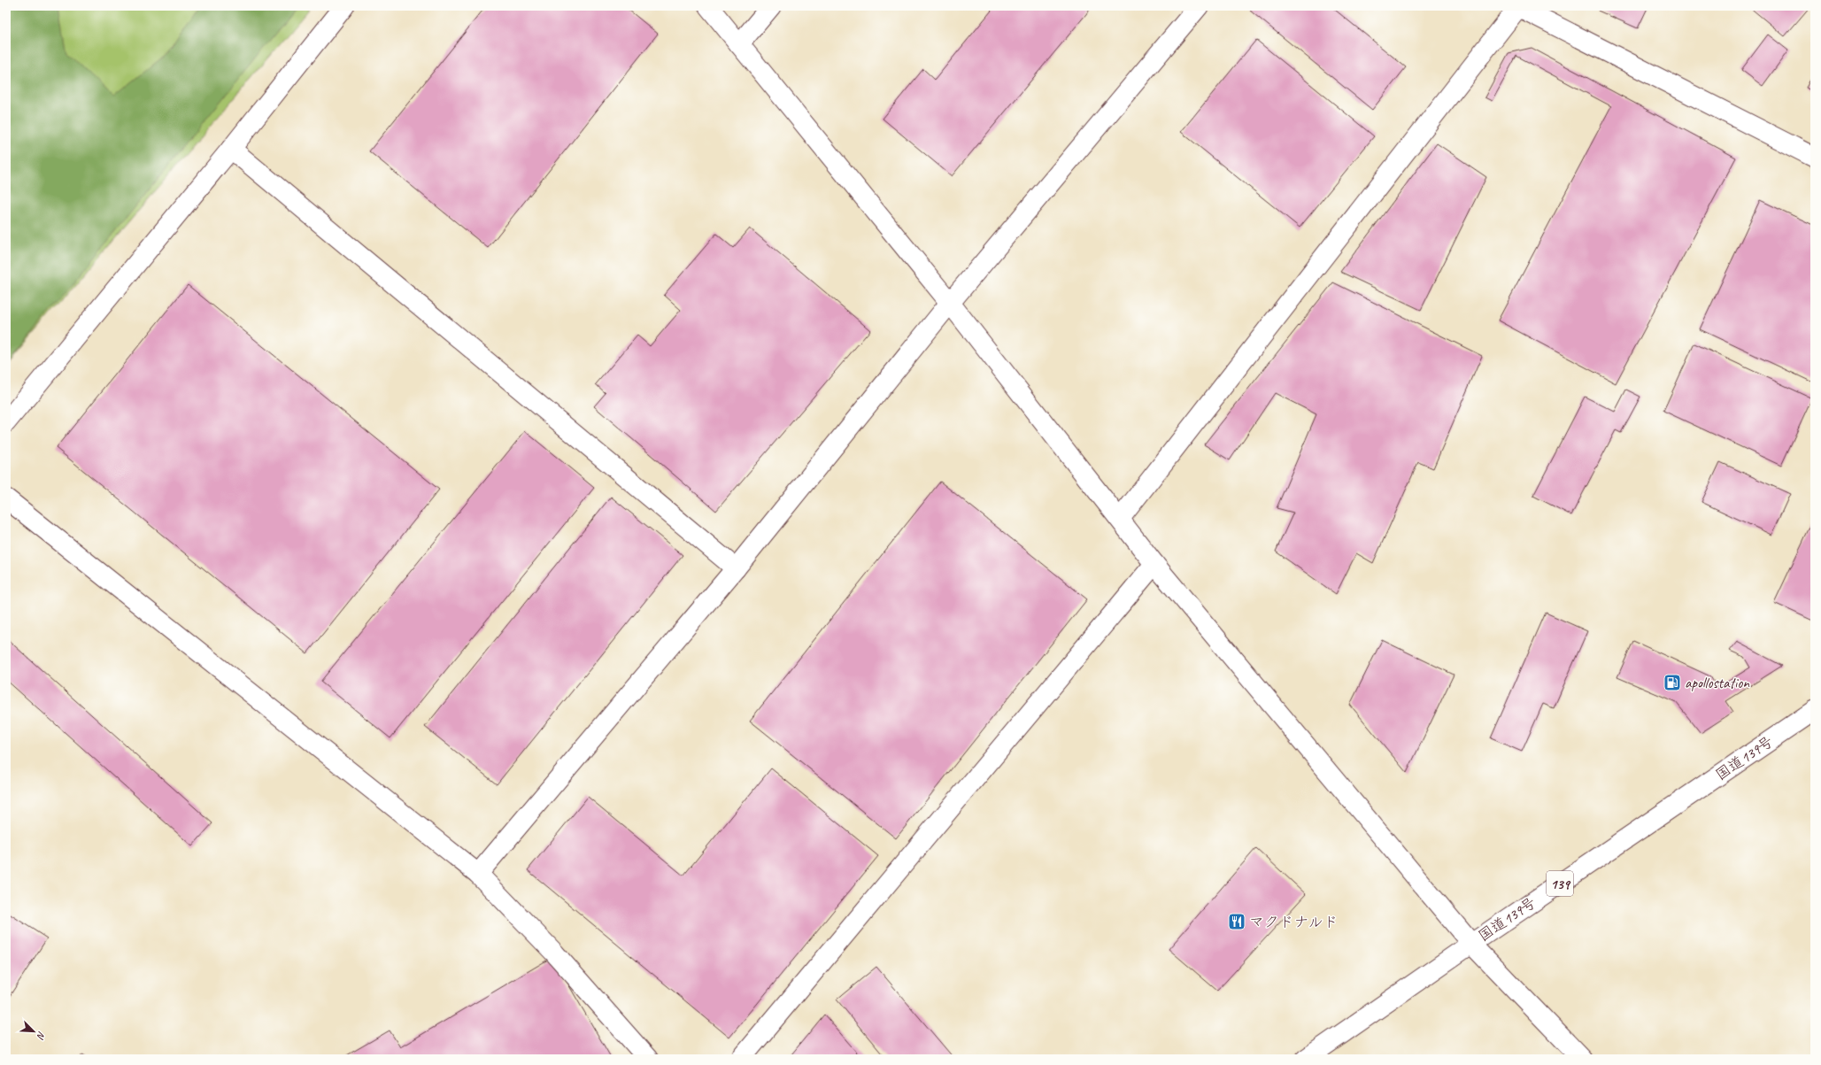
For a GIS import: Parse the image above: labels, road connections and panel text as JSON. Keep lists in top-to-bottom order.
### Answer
{
  "streets": {
    "main road": ["国道139号", "139"]
  },
  "places": {
    "fuel station": ["apollostation"],
    "restaurant": ["マクドナルド"]
  },
  "north": "bottom right"
}
